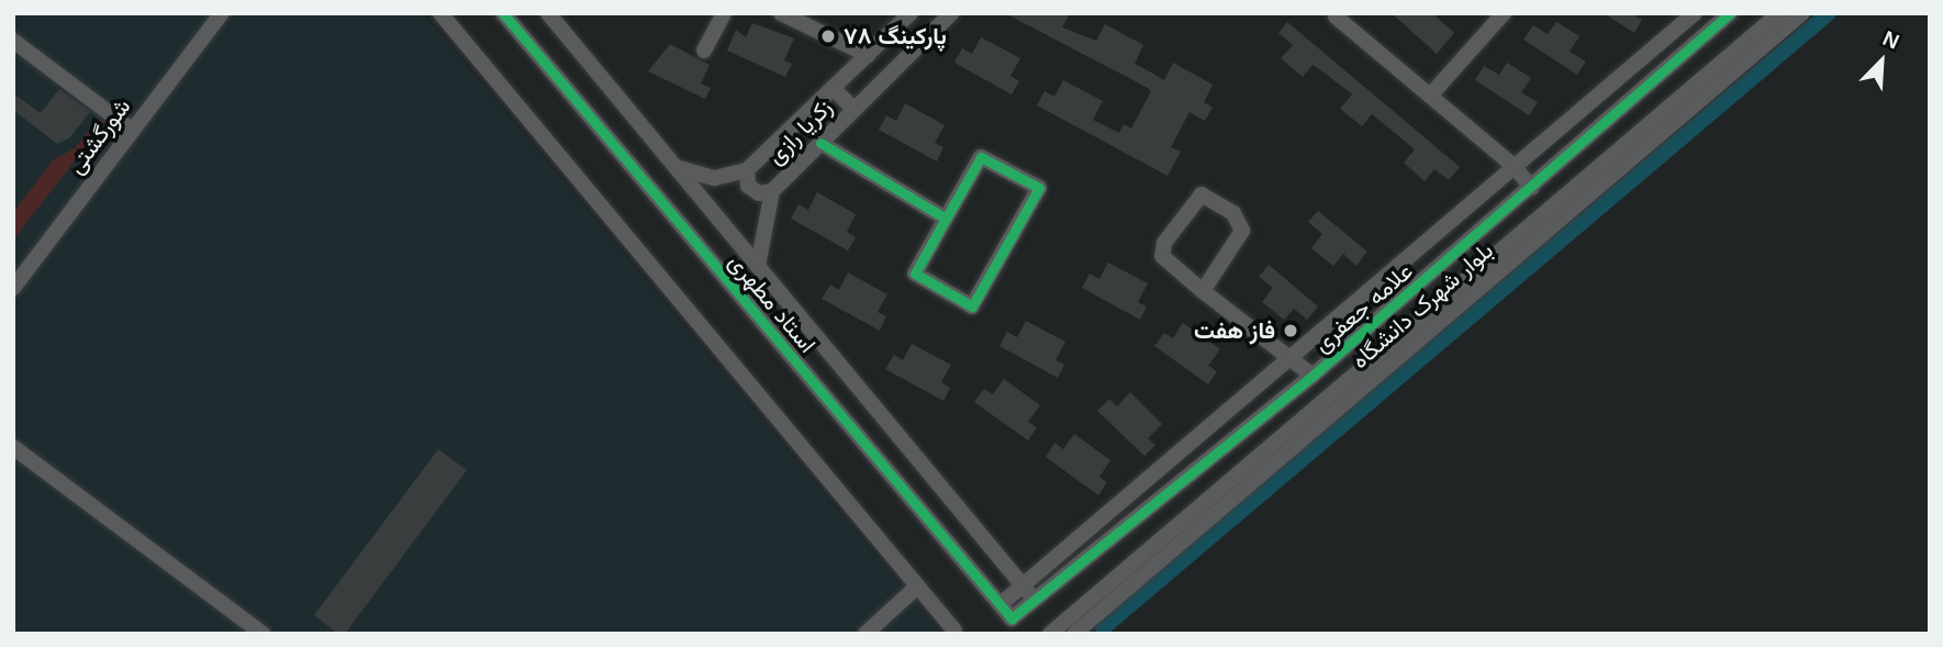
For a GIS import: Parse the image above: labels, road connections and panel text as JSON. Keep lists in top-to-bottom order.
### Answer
{
  "streets": {
    "street": [
      "زکریا رازی",
      "شورگشتی",
      "استاد مطهری",
      "بلوار شهرک دانشگاه",
      "علامه جعفری"
    ]
  },
  "crossings": [
    ["استاد مطهری", "علامه جعفری"]
  ],
  "places": ["پارکینگ ۷۸", "فاز هفت"],
  "north": "top right"
}
